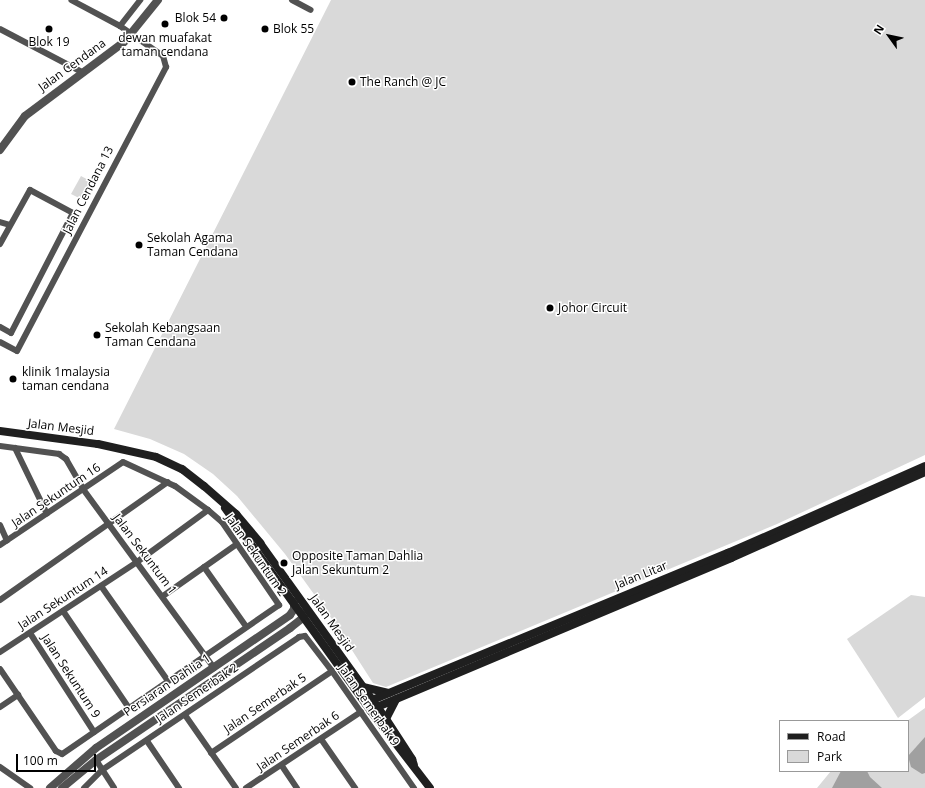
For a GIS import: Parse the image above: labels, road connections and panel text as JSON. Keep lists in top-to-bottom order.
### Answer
{
  "streets": {
    "main road": ["Jalan Mesjid", "Jalan Litar"],
    "street": [
      "Jalan Cendana",
      "Jalan Cendana 13",
      "Jalan Sekuntum 16",
      "Jalan Sekuntum 1",
      "Jalan Sekuntum 2",
      "Jalan Sekuntum 14",
      "Jalan Sekuntum 9",
      "Persiaran Dahlia 1",
      "Jalan Semerbak 2",
      "Jalan Semerbak 5",
      "Jalan Semerbak 9",
      "Jalan Semerbak 6"
    ]
  },
  "crossings": [
    ["Jalan Cendana", "Jalan Cendana 13"],
    ["Jalan Mesjid", "Jalan Litar"],
    ["Jalan Mesjid", "Persiaran Dahlia 1"],
    ["Jalan Sekuntum 16", "Jalan Sekuntum 1"],
    ["Jalan Sekuntum 16", "Jalan Sekuntum 2"],
    ["Jalan Sekuntum 1", "Jalan Sekuntum 2"],
    ["Jalan Sekuntum 1", "Jalan Sekuntum 14"],
    ["Jalan Sekuntum 1", "Persiaran Dahlia 1"],
    ["Jalan Sekuntum 2", "Jalan Sekuntum 14"],
    ["Jalan Sekuntum 2", "Jalan Sekuntum 9"],
    ["Jalan Sekuntum 14", "Jalan Sekuntum 9"],
    ["Jalan Semerbak 2", "Jalan Semerbak 9"],
    ["Jalan Semerbak 5", "Jalan Semerbak 9"],
    ["Jalan Semerbak 9", "Jalan Semerbak 6"]
  ],
  "places": [
    "Blok 54",
    "dewan muafakat taman cendana",
    "Blok 19",
    "Blok 55",
    "The Ranch @ JC",
    "Sekolah Agama Taman Cendana",
    "Johor Circuit",
    "Sekolah Kebangsaan Taman Cendana",
    "klinik 1malaysia taman cendana",
    "Opposite Taman Dahlia Jalan Sekuntum 2"
  ],
  "legend": ["Road", "Park"],
  "scale_bar": "100 m",
  "north": "top left"
}
